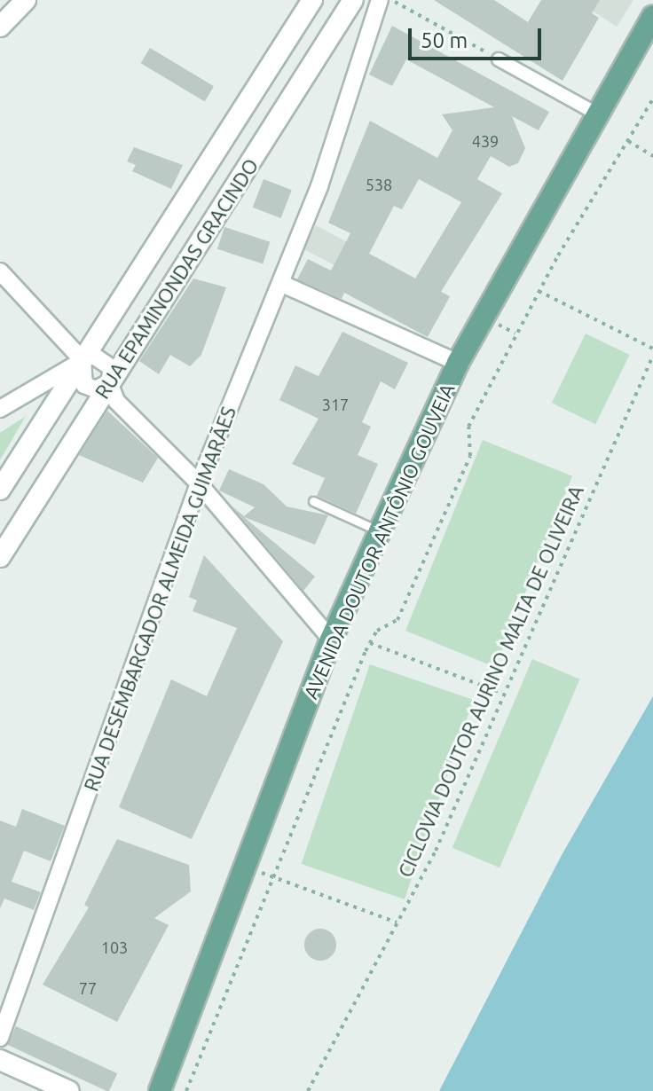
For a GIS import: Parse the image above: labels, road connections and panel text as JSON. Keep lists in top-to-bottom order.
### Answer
{
  "streets": {
    "main road": ["AVENIDA DOUTOR ANTÔNIO GOUVEIA"],
    "street": ["RUA EPAMINONDAS GRACINDO", "RUA DESEMBARGADOR ALMEIDA GUIMARÃES"],
    "path": ["CICLOVIA DOUTOR AURINO MALTA DE OLIVEIRA"]
  },
  "house_numbers": [
    "439",
    "538",
    "317",
    "103",
    "77"
  ],
  "scale_bar": "50 m"
}
